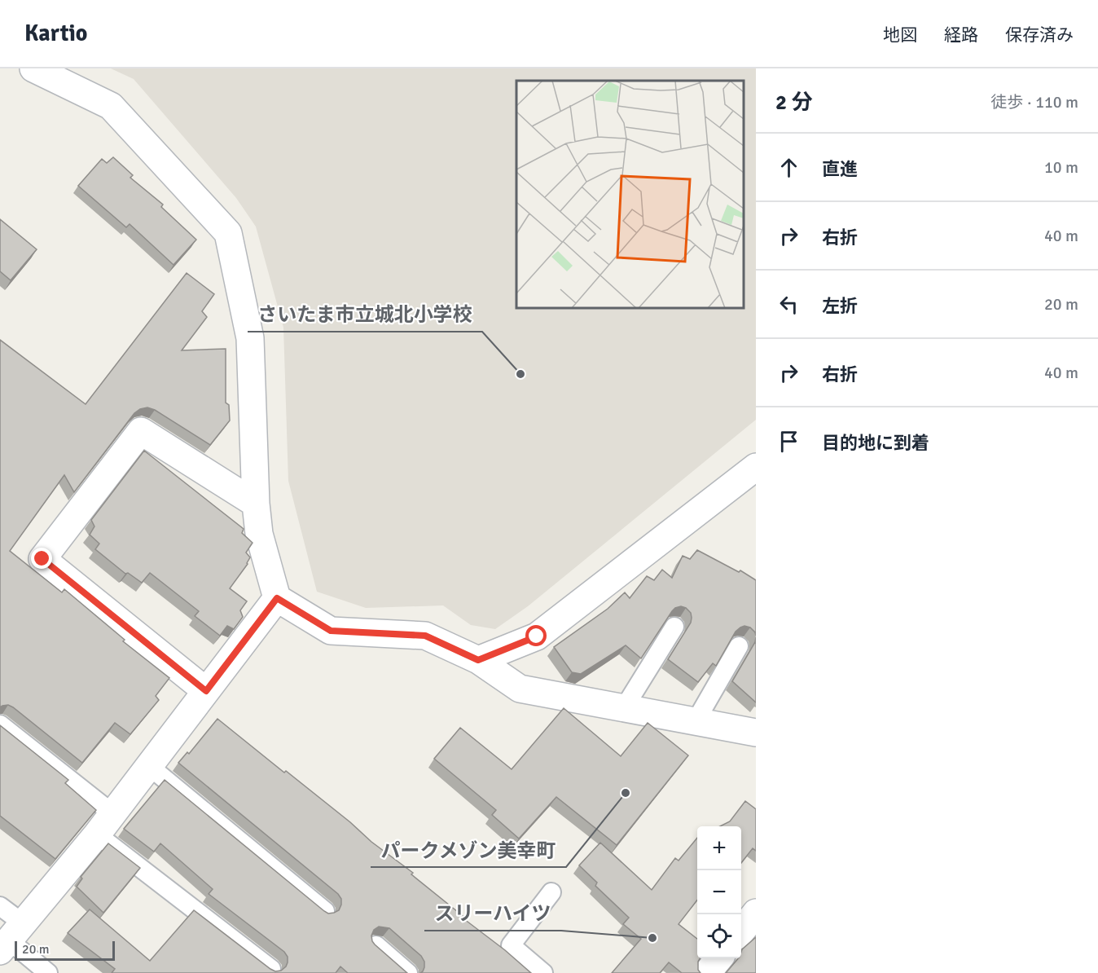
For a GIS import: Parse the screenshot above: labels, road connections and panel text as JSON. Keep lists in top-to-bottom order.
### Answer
{
  "places": ["さいたま市立城北小学校", "パークメゾン美幸町", "スリーハイツ"],
  "scale_bar": "20 m",
  "page": {
    "header": "Kartio",
    "nav": ["地図", "経路", "保存済み"],
    "heading": ["2 分", "徒歩 · 110 m"],
    "list": [
      ["直進", "10 m"],
      ["右折", "40 m"],
      ["左折", "20 m"],
      ["右折", "40 m"],
      "目的地に到着"
    ],
    "map_buttons": ["+", "−"],
    "scale": "20 m"
  }
}
